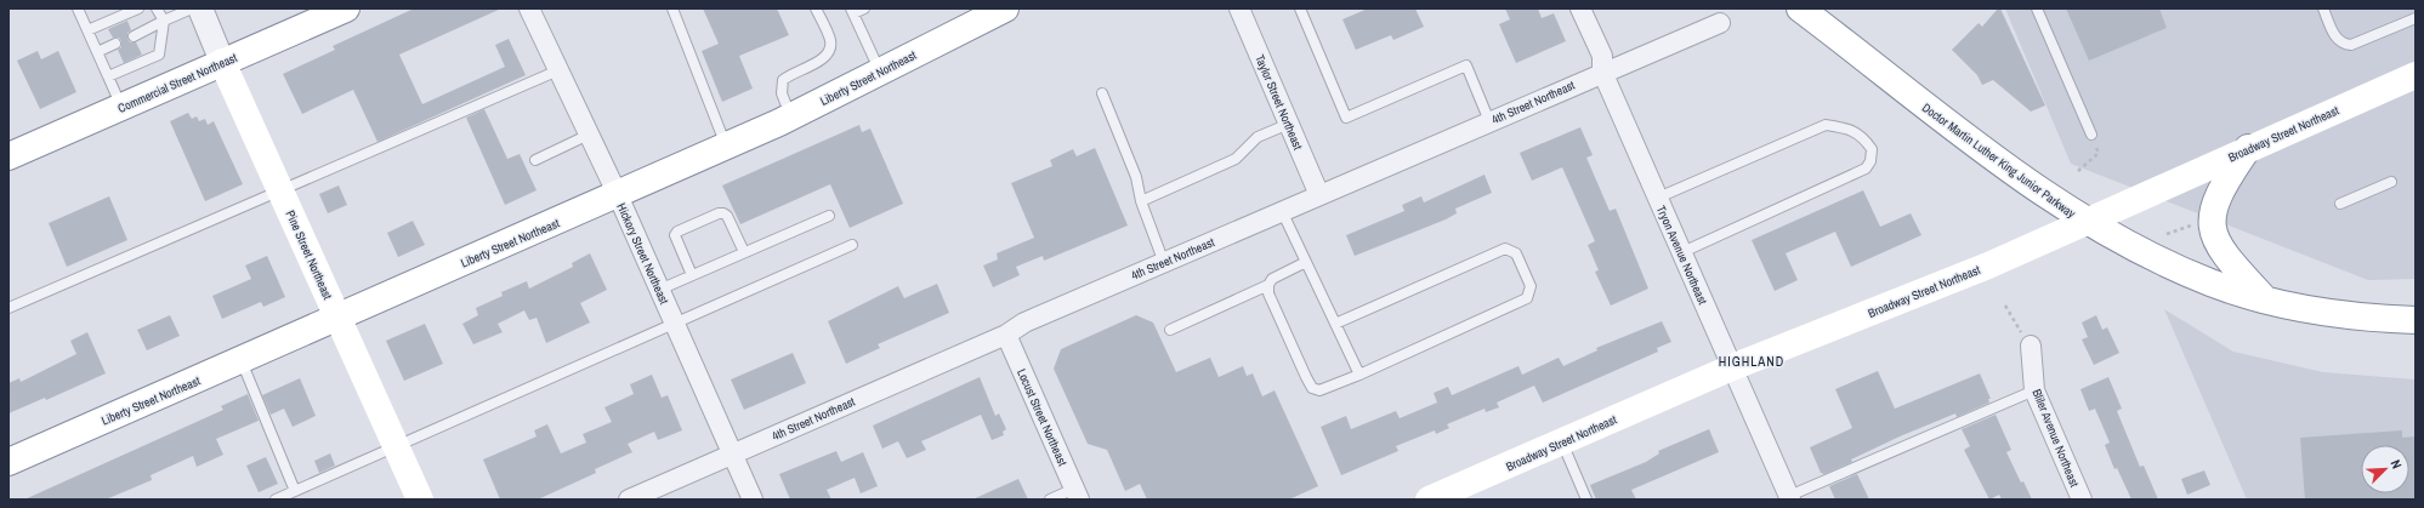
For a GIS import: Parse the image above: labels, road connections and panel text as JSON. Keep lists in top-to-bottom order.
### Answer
{
  "streets": {
    "main road": [
      "Liberty Street Northeast",
      "Commercial Street Northeast",
      "Broadway Street Northeast",
      "Doctor Martin Luther King Junior Parkway",
      "Pine Street Northeast"
    ],
    "street": [
      "Taylor Street Northeast",
      "4th Street Northeast",
      "Hickory Street Northeast",
      "Tryon Avenue Northeast",
      "Locust Street Northeast",
      "Bliler Avenue Northeast"
    ]
  },
  "crossings": [
    ["Liberty Street Northeast", "Hickory Street Northeast"],
    ["Liberty Street Northeast", "Pine Street Northeast"],
    ["Commercial Street Northeast", "Pine Street Northeast"],
    ["Taylor Street Northeast", "4th Street Northeast"],
    ["4th Street Northeast", "Hickory Street Northeast"],
    ["4th Street Northeast", "Tryon Avenue Northeast"],
    ["4th Street Northeast", "Locust Street Northeast"],
    ["Broadway Street Northeast", "Doctor Martin Luther King Junior Parkway"],
    ["Broadway Street Northeast", "Tryon Avenue Northeast"]
  ],
  "districts": ["HIGHLAND"],
  "north": "top right"
}
